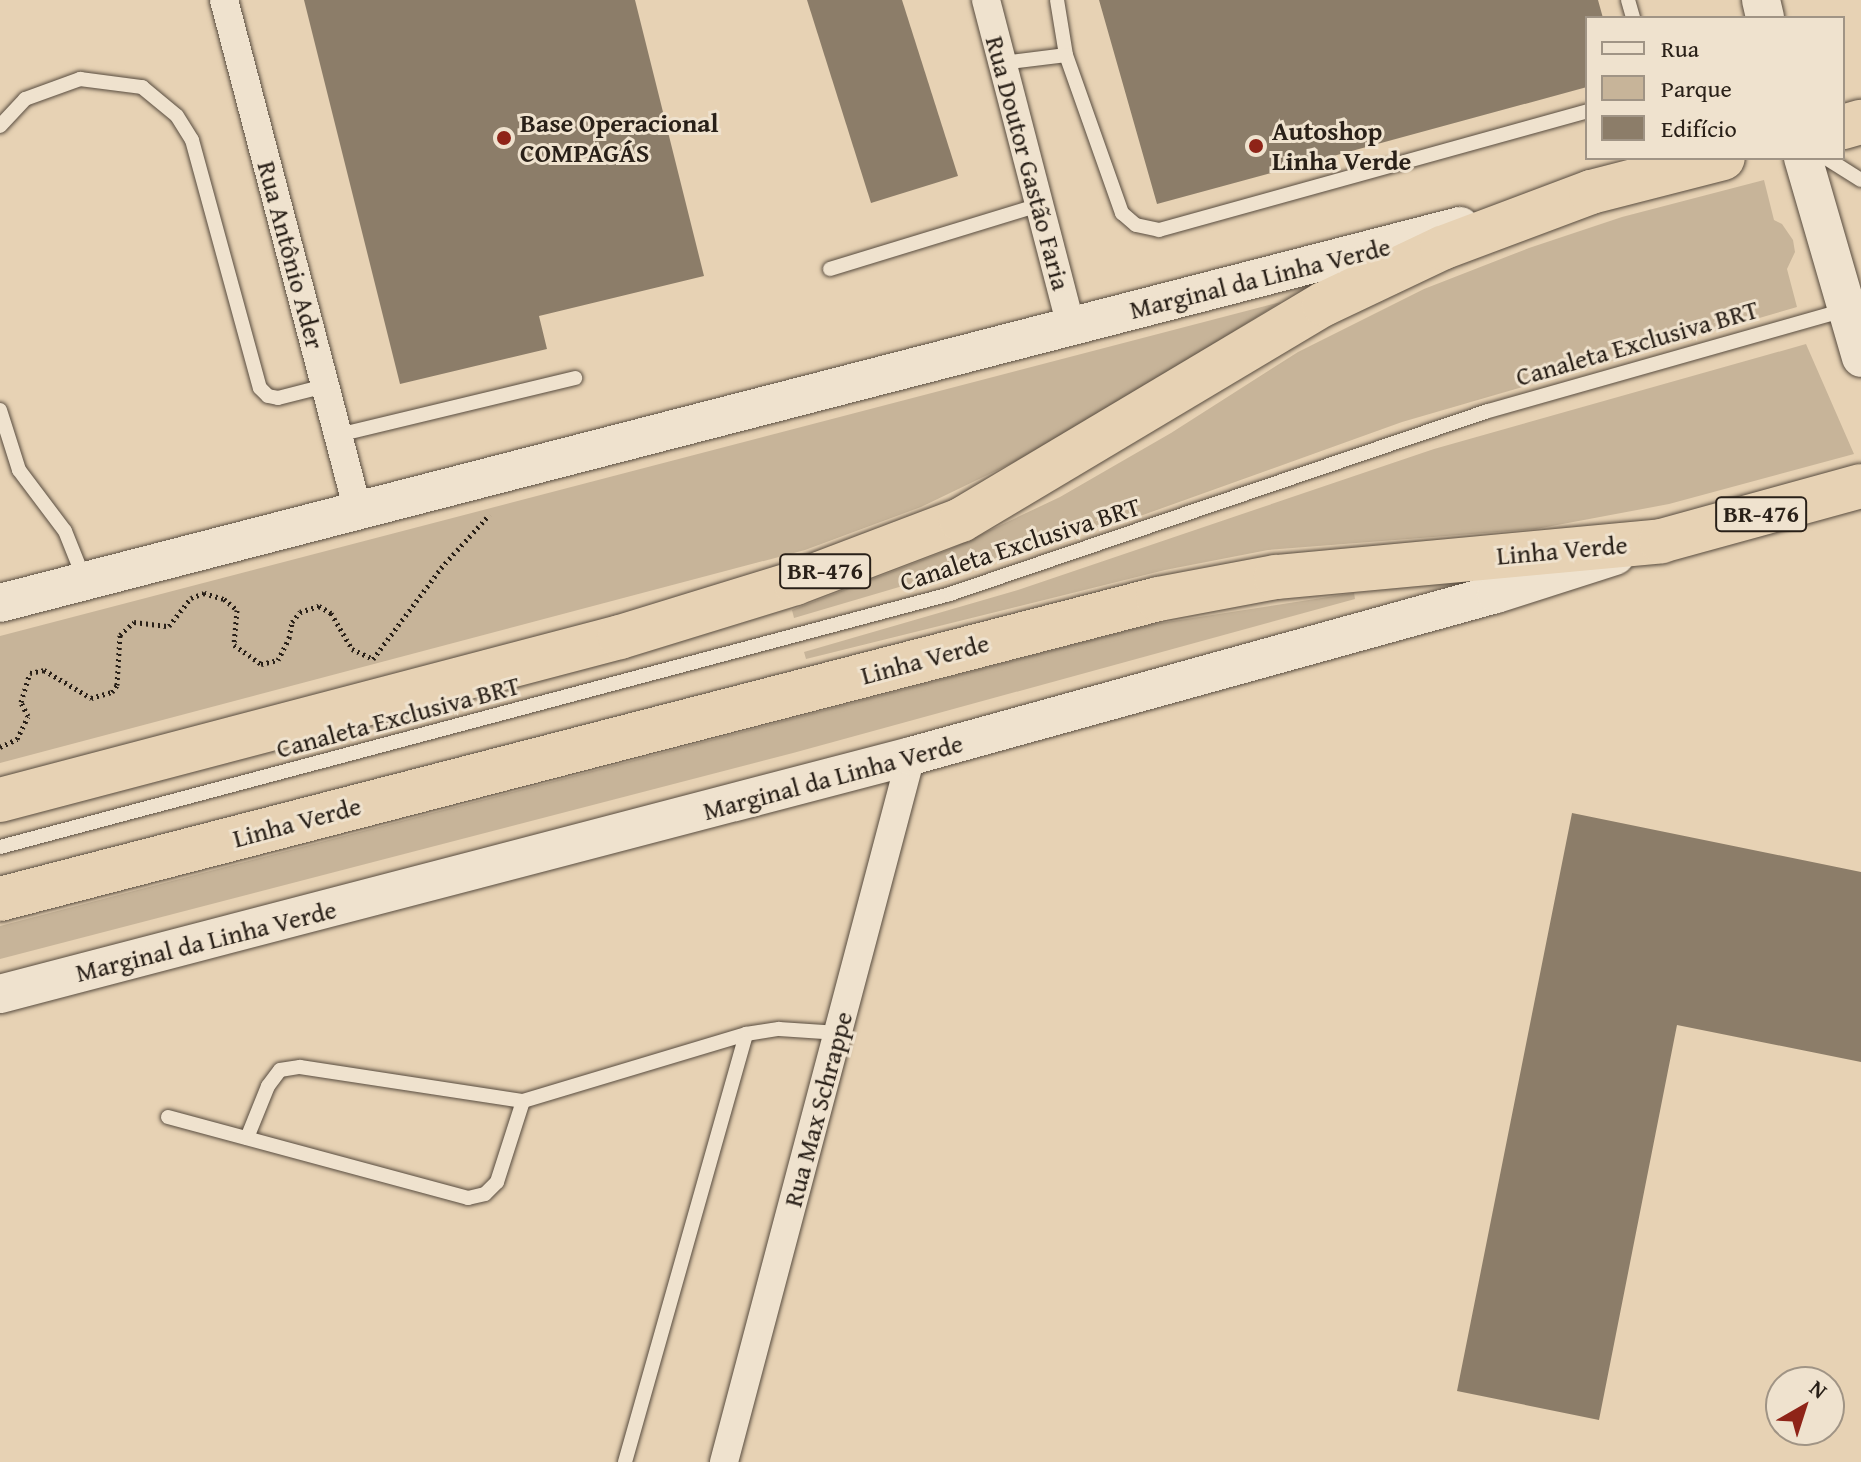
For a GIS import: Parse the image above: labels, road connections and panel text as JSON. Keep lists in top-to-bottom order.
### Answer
{
  "streets": {
    "highway": ["BR-476", "Linha Verde"],
    "main road": ["Marginal da Linha Verde"],
    "street": ["Rua Doutor Gastão Faria", "Rua Antônio Ader", "Rua Max Schrappe"],
    "lane": ["Canaleta Exclusiva BRT"]
  },
  "crossings": [
    ["Rua Doutor Gastão Faria", "Marginal da Linha Verde"],
    ["Rua Antônio Ader", "Marginal da Linha Verde"],
    ["Marginal da Linha Verde", "BR-476"],
    ["Marginal da Linha Verde", "Linha Verde"],
    ["Marginal da Linha Verde", "Rua Max Schrappe"]
  ],
  "places": ["Base Operacional COMPAGÁS", "Autoshop Linha Verde"],
  "legend": ["Rua", "Parque", "Edifício"],
  "north": "top right"
}
